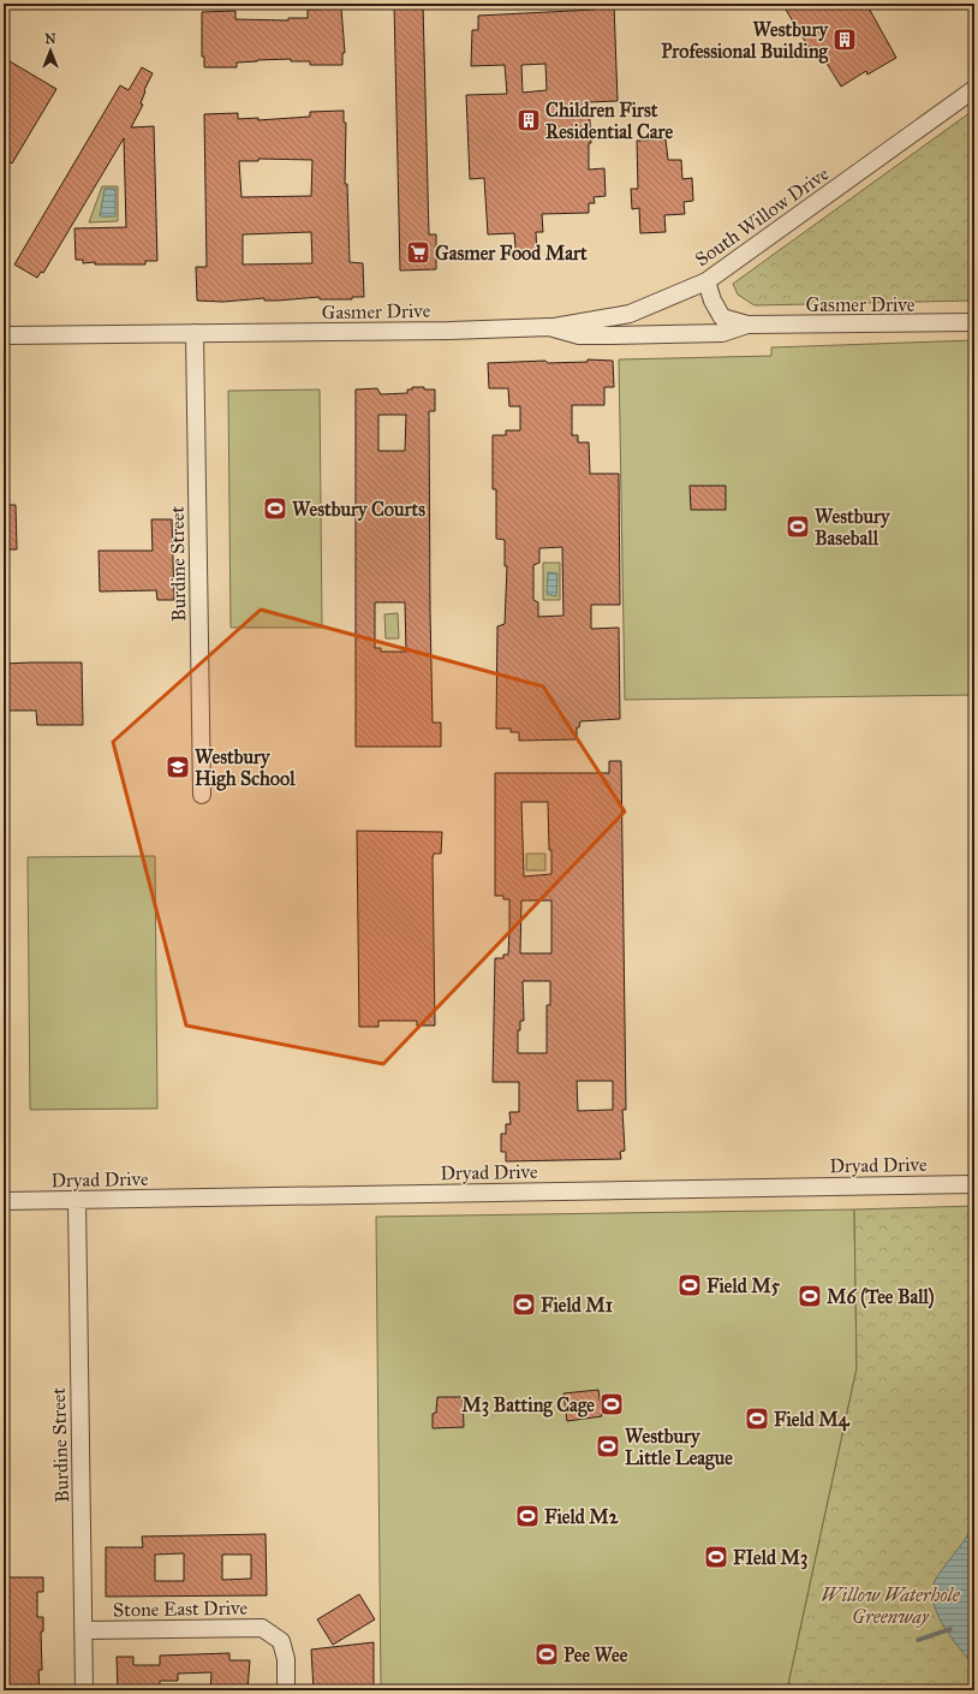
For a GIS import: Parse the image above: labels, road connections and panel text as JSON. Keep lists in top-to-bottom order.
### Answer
{
  "streets": {
    "street": [
      "South Willow Drive",
      "Gasmer Drive",
      "Burdine Street",
      "Dryad Drive",
      "Stone East Drive"
    ]
  },
  "crossings": [
    ["South Willow Drive", "Gasmer Drive"],
    ["Gasmer Drive", "Burdine Street"],
    ["Burdine Street", "Dryad Drive"],
    ["Burdine Street", "Stone East Drive"]
  ],
  "parks": ["Willow Waterhole Greenway"],
  "places": {
    "building": ["Westbury Professional Building", "Children First Residential Care"],
    "supermarket": ["Gasmer Food Mart"],
    "sports": [
      "Westbury Courts",
      "Westbury Baseball",
      "Field M5",
      "M6 (Tee Ball)",
      "Field M1",
      "M3 Batting Cage",
      "Field M4",
      "Westbury Little League",
      "Field M2",
      "FIeld M3",
      "Pee Wee"
    ],
    "school or university": ["Westbury High School"]
  },
  "north": "top"
}
